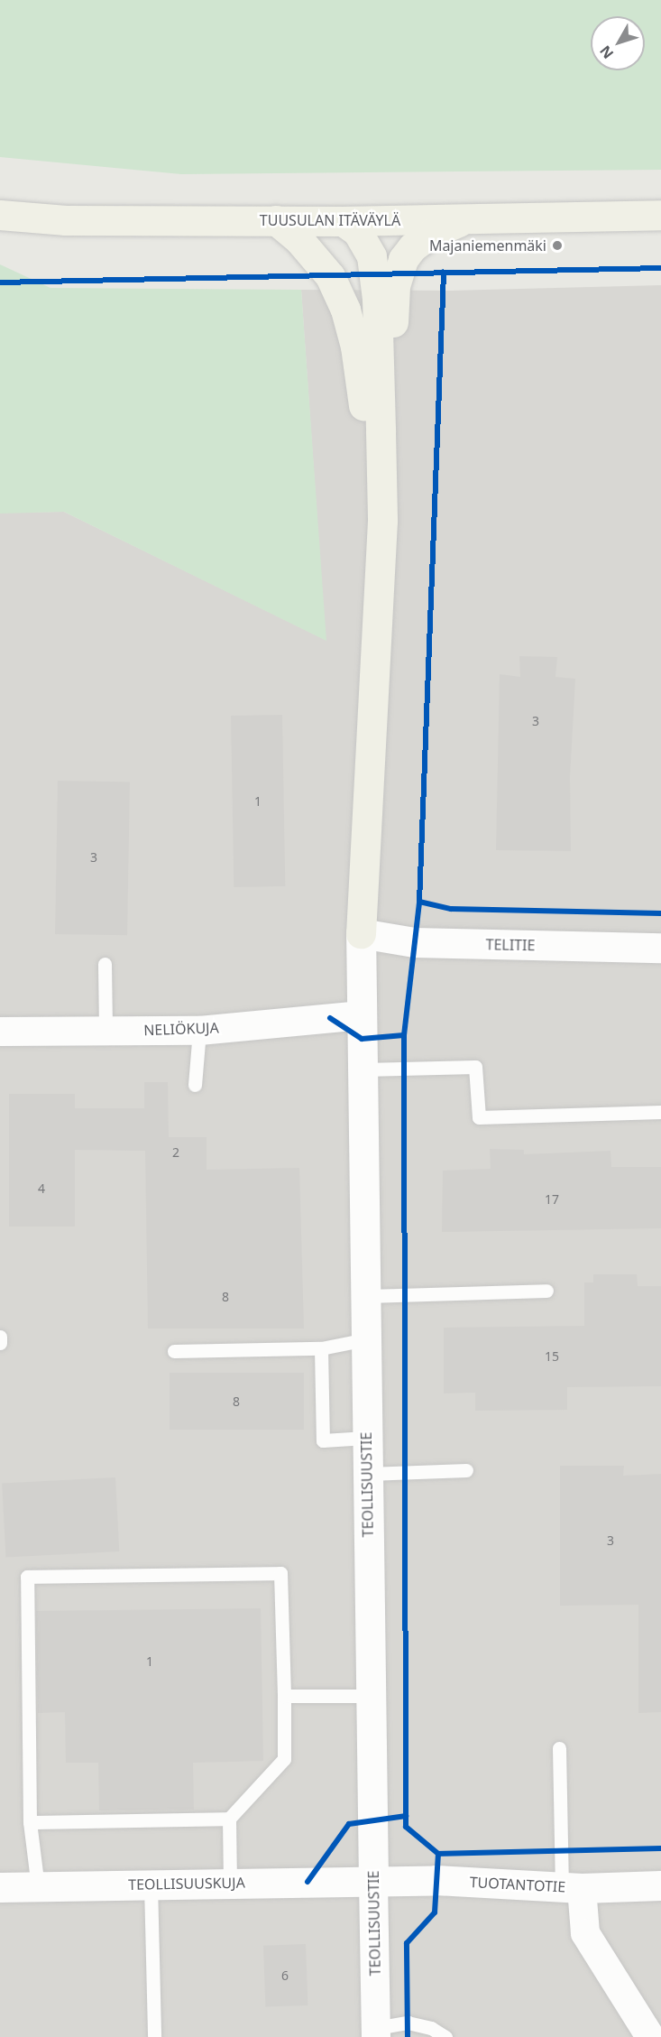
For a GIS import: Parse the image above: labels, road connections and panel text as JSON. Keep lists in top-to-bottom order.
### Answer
{
  "streets": {
    "main road": ["TUUSULAN ITÄVÄYLÄ"],
    "street": [
      "TELITIE",
      "NELIÖKUJA",
      "TEOLLISUUSTIE",
      "TEOLLISUUSKUJA",
      "TUOTANTOTIE"
    ]
  },
  "crossings": [
    ["TELITIE", "TEOLLISUUSTIE"],
    ["NELIÖKUJA", "TEOLLISUUSTIE"],
    ["TEOLLISUUSTIE", "TEOLLISUUSKUJA"],
    ["TEOLLISUUSTIE", "TUOTANTOTIE"],
    ["TEOLLISUUSKUJA", "TUOTANTOTIE"]
  ],
  "places": ["Majaniemenmäki"],
  "house_numbers": [
    "3",
    "1",
    "3",
    "2",
    "4",
    "17",
    "8",
    "15",
    "8",
    "3",
    "1",
    "6"
  ],
  "north": "bottom left"
}
